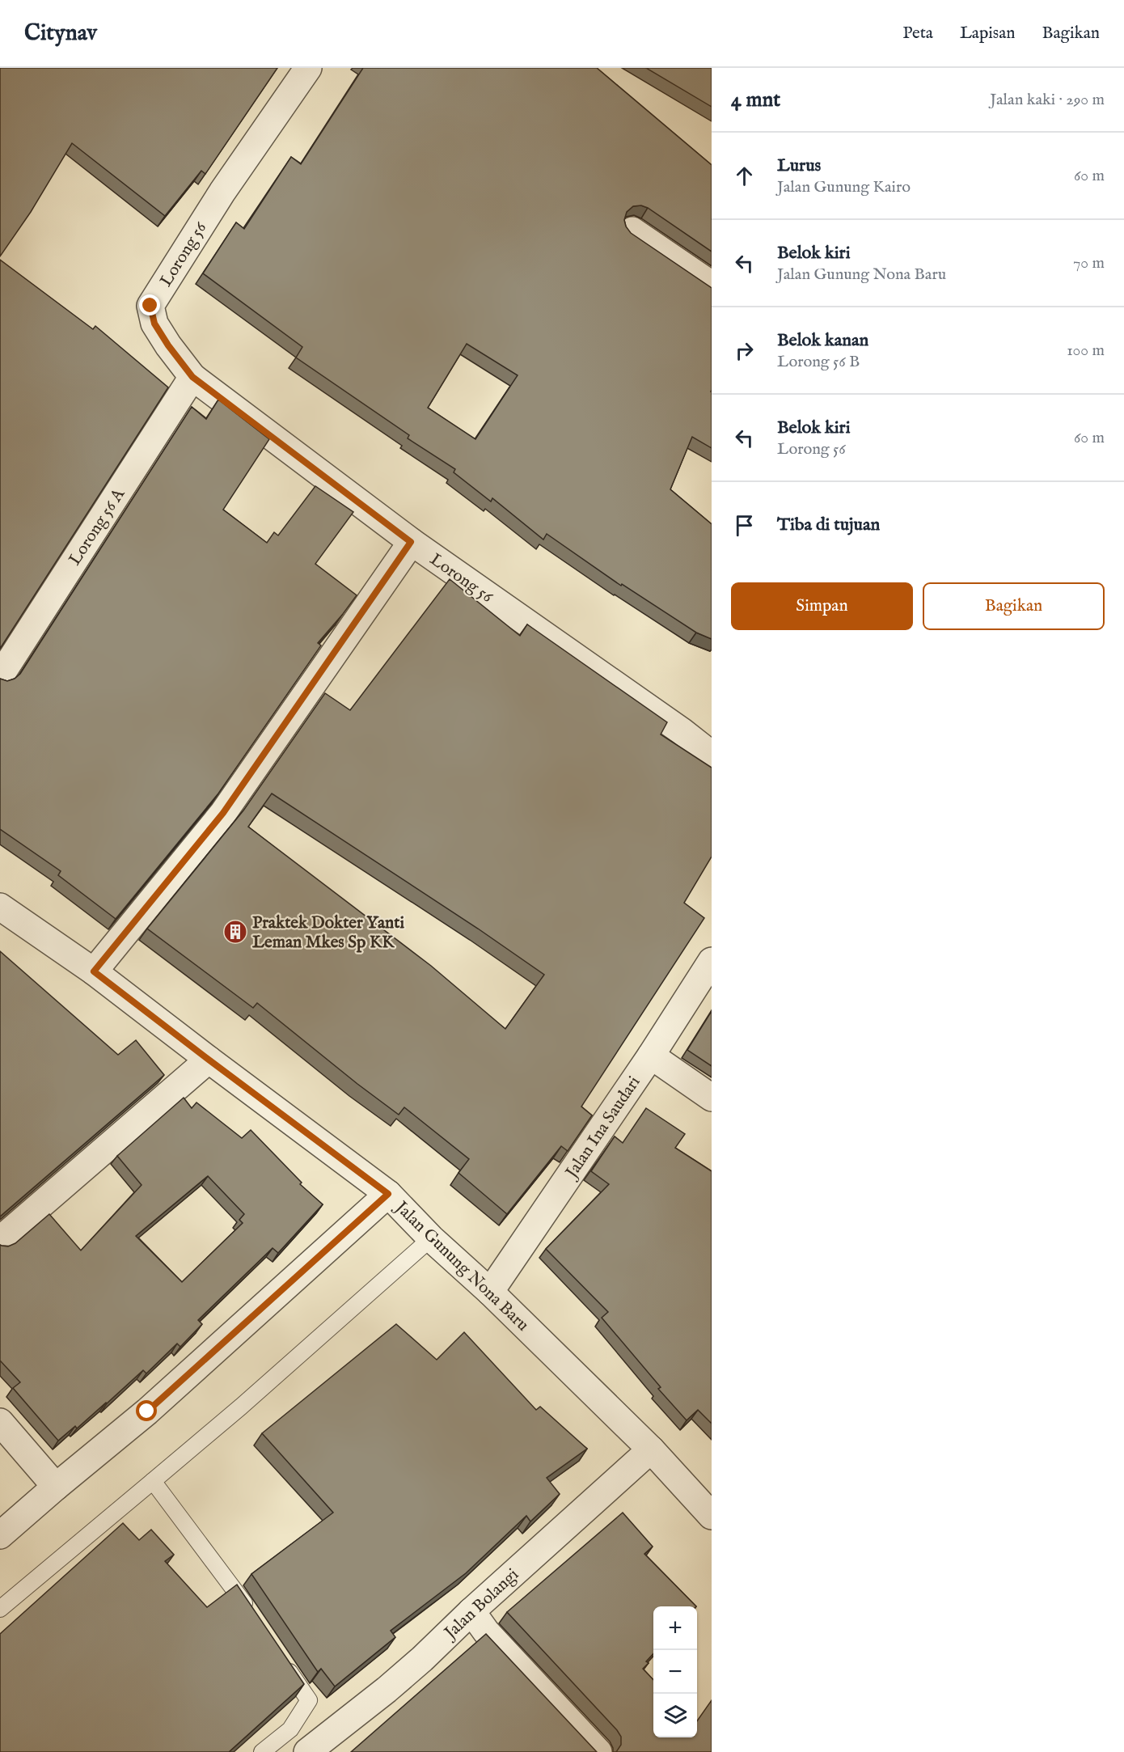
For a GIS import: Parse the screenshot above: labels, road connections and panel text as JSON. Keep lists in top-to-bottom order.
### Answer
{
  "streets": {
    "street": [
      "Lorong 56",
      "Lorong 56 A",
      "Jalan Ina Saudari",
      "Jalan Gunung Nona Baru",
      "Jalan Bolangi"
    ]
  },
  "crossings": [
    ["Lorong 56", "Lorong 56 A"],
    ["Jalan Ina Saudari", "Jalan Gunung Nona Baru"],
    ["Jalan Gunung Nona Baru", "Jalan Bolangi"]
  ],
  "places": {
    "building": ["Praktek Dokter Yanti Leman Mkes Sp KK"]
  },
  "page": {
    "header": "Citynav",
    "nav": ["Peta", "Lapisan", "Bagikan"],
    "heading": ["4 mnt", "Jalan kaki · 290 m"],
    "list": [
      ["Lurus", "Jalan Gunung Kairo", "60 m"],
      ["Belok kiri", "Jalan Gunung Nona Baru", "70 m"],
      ["Belok kanan", "Lorong 56 B", "100 m"],
      ["Belok kiri", "Lorong 56", "60 m"],
      "Tiba di tujuan"
    ],
    "buttons": ["Simpan", "Bagikan"],
    "map_buttons": ["+", "−"]
  }
}
